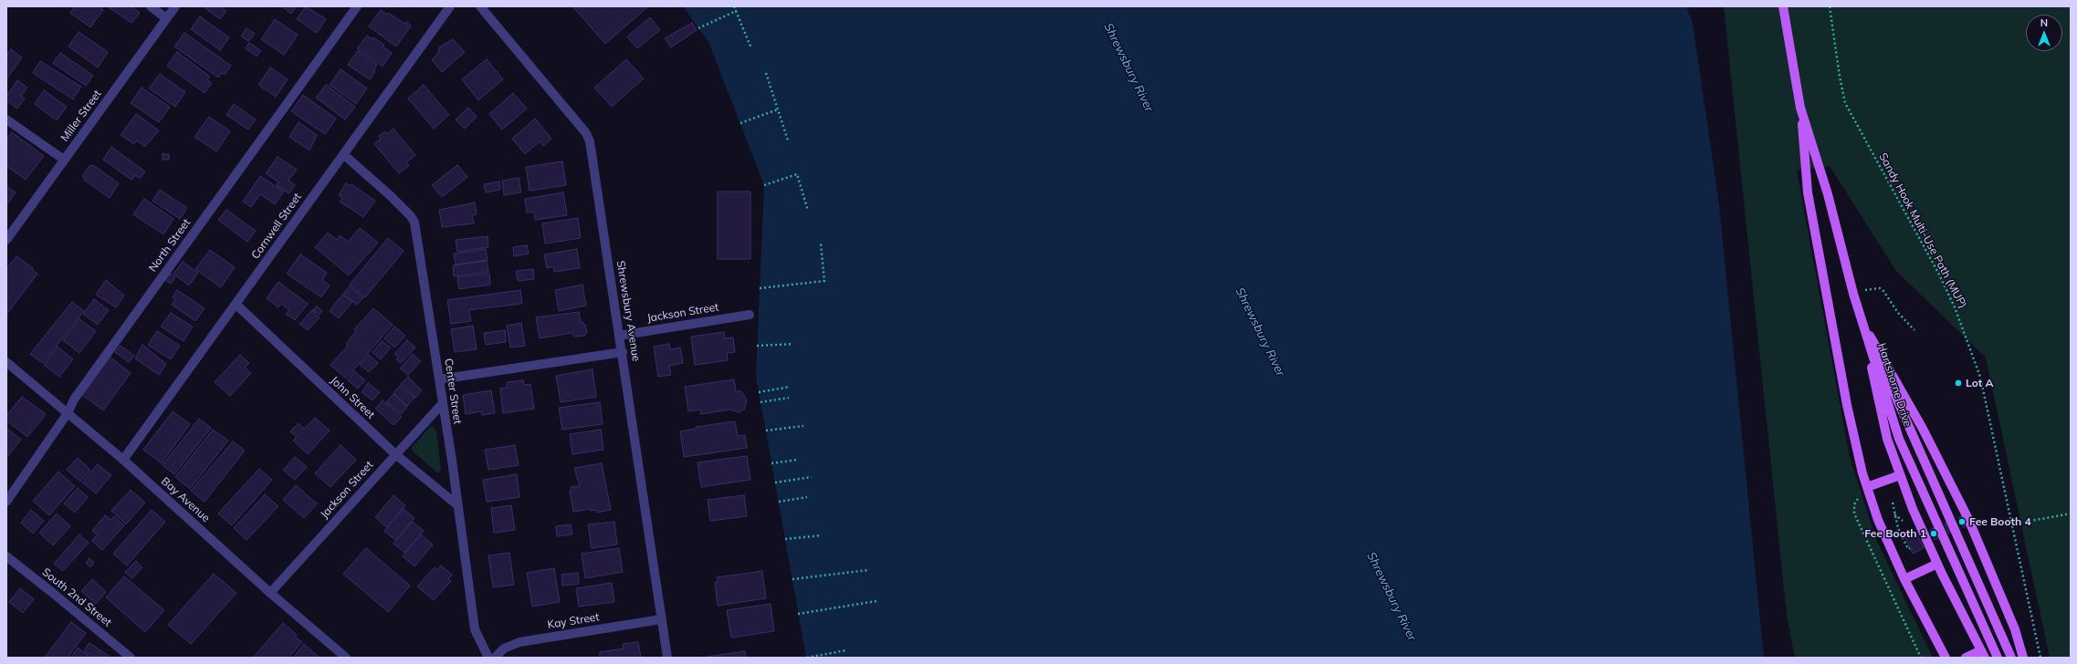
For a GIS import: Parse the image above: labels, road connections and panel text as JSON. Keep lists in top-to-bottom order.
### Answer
{
  "streets": {
    "main road": ["Hartshorne Drive"],
    "street": [
      "Miller Street",
      "Cornwell Street",
      "North Street",
      "Shrewsbury Avenue",
      "Jackson Street",
      "Center Street",
      "John Street",
      "Bay Avenue",
      "South 2nd Street",
      "Kay Street"
    ],
    "path": ["Sandy Hook Multi-Use Path (MUP)"]
  },
  "crossings": [
    ["Cornwell Street", "Center Street"],
    ["Cornwell Street", "John Street"],
    ["Cornwell Street", "Bay Avenue"],
    ["North Street", "Bay Avenue"],
    ["Shrewsbury Avenue", "Jackson Street"],
    ["Shrewsbury Avenue", "Kay Street"],
    ["Jackson Street", "Center Street"],
    ["Jackson Street", "John Street"],
    ["Jackson Street", "Bay Avenue"],
    ["Center Street", "John Street"]
  ],
  "water": ["Shrewsbury River"],
  "places": ["Lot A", "Fee Booth 4", "Fee Booth 1"],
  "north": "top"
}
